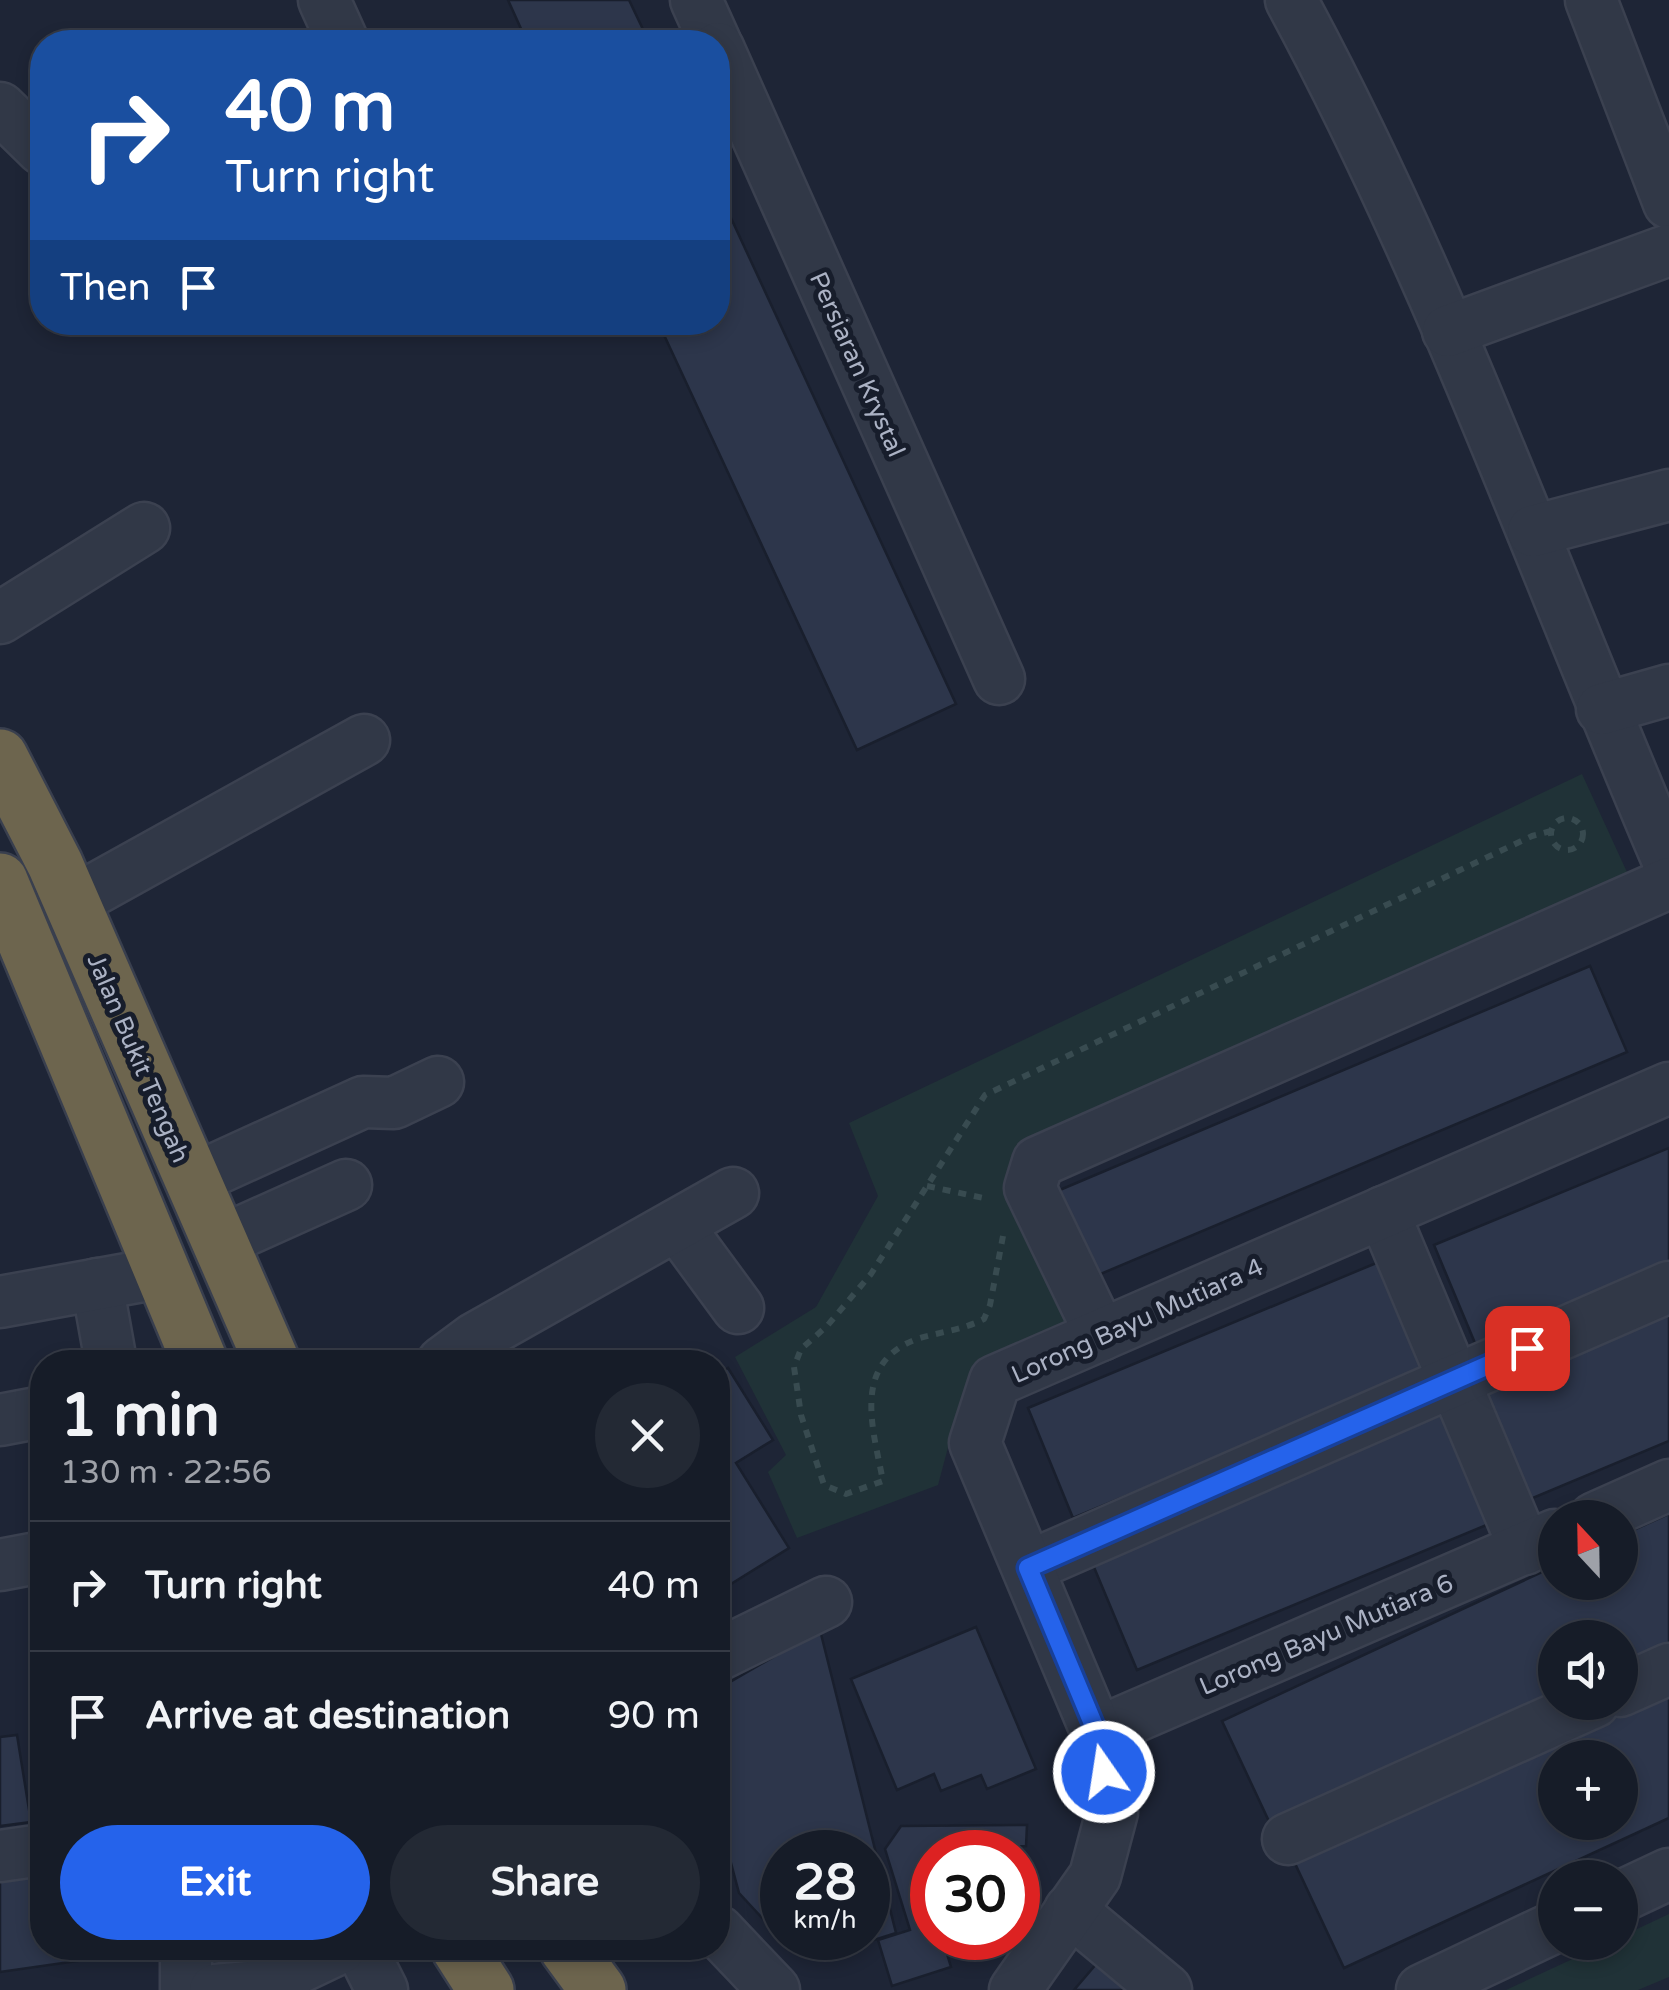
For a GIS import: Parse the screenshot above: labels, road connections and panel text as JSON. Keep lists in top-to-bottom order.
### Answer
{
  "streets": {
    "highway": ["Jalan Bukit Tengah"],
    "street": ["Persiaran Krystal", "Lorong Bayu Mutiara 4", "Lorong Bayu Mutiara 6"]
  },
  "crossings": [
    ["Lorong Bayu Mutiara 4", "Lorong Bayu Mutiara 6"]
  ],
  "north": "top",
  "page": {
    "turn": ["40 m", "Turn right"],
    "then": "Then",
    "heading": ["1 min", "130 m · 22:56"],
    "map_buttons": ["+", "−"],
    "list": [
      {
        "name": "Turn right",
        "value": "40 m"
      },
      {
        "name": "Arrive at destination",
        "value": "90 m"
      }
    ],
    "buttons": ["Exit", "Share"],
    "speed": "28 km/h",
    "limit": "30"
  }
}
